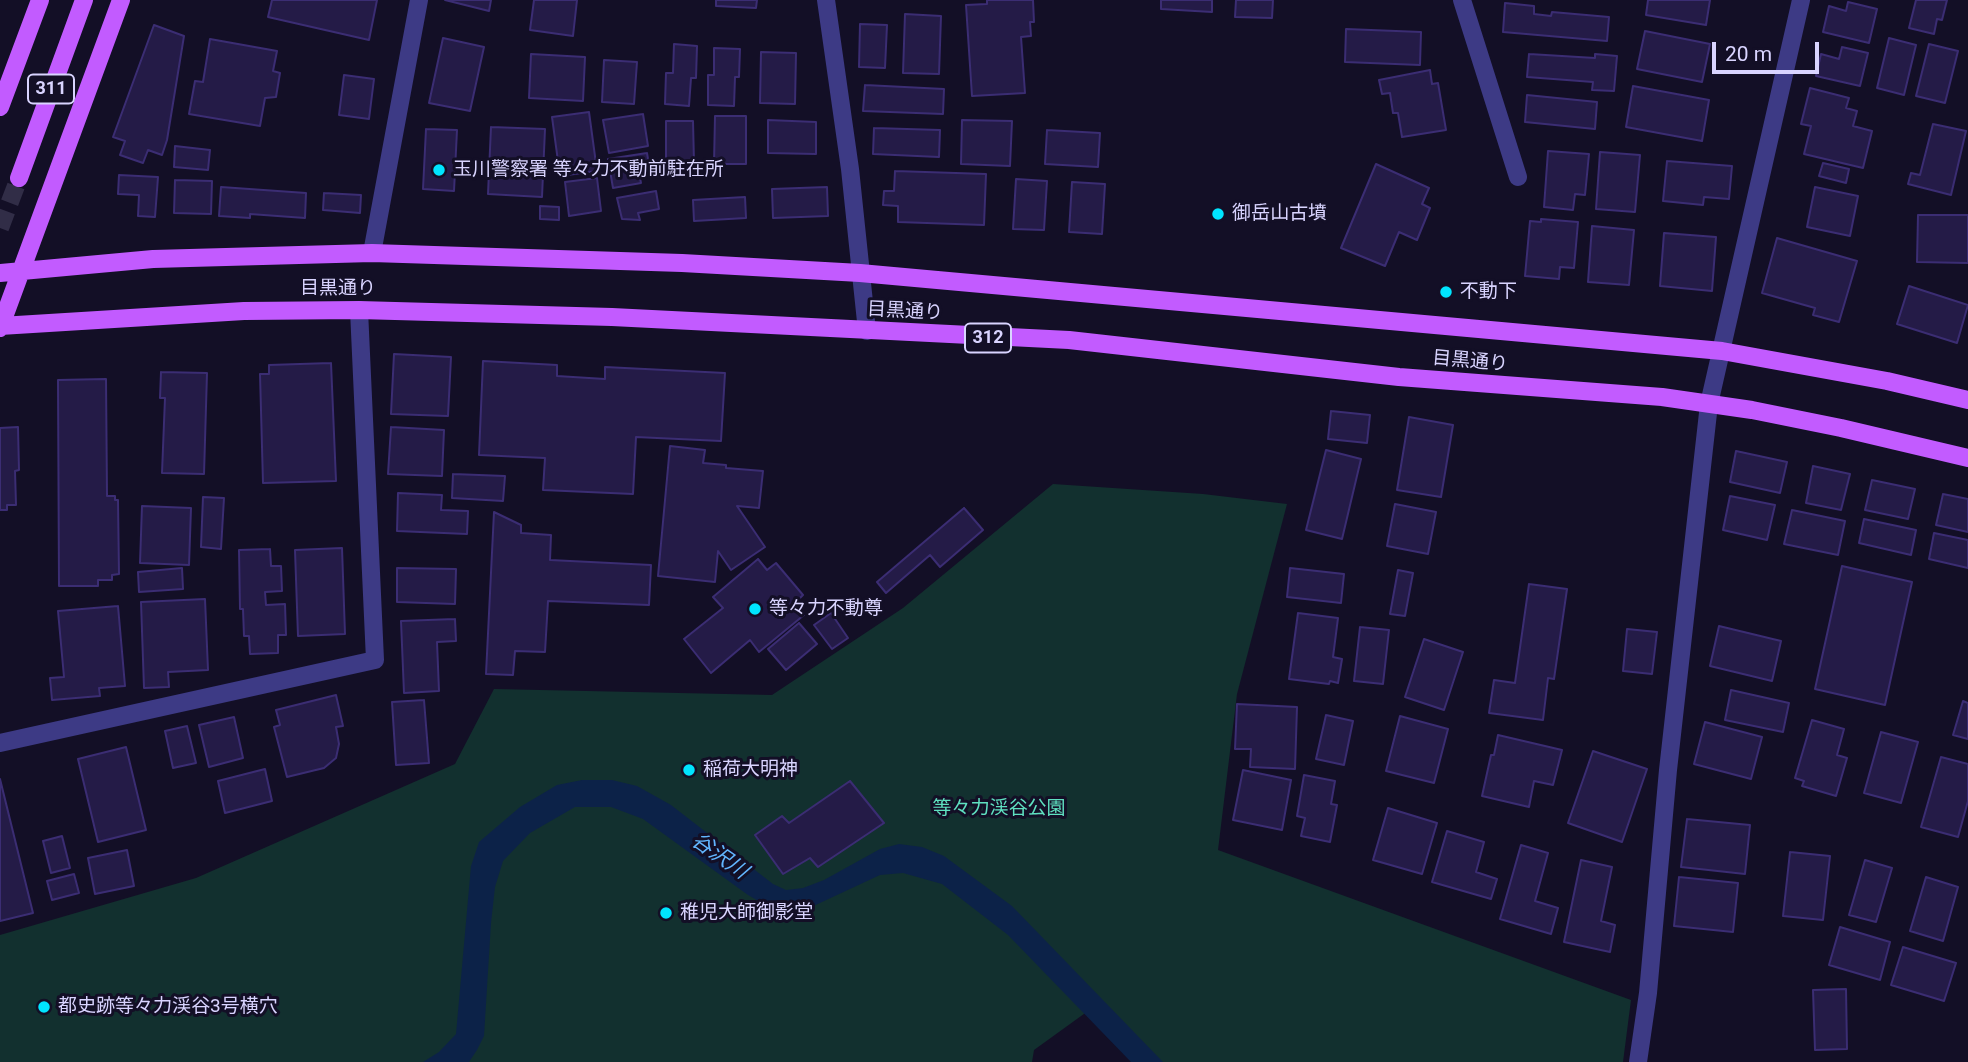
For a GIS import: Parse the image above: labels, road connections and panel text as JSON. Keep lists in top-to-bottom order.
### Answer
{
  "streets": {
    "main road": ["311", "目黒通り", "312"]
  },
  "water": ["谷沢川"],
  "parks": ["等々力渓谷公園"],
  "places": [
    "玉川警察署 等々力不動前駐在所",
    "御岳山古墳",
    "不動下",
    "等々力不動尊",
    "稲荷大明神",
    "稚児大師御影堂",
    "都史跡等々力渓谷3号横穴"
  ],
  "scale_bar": "20 m"
}
